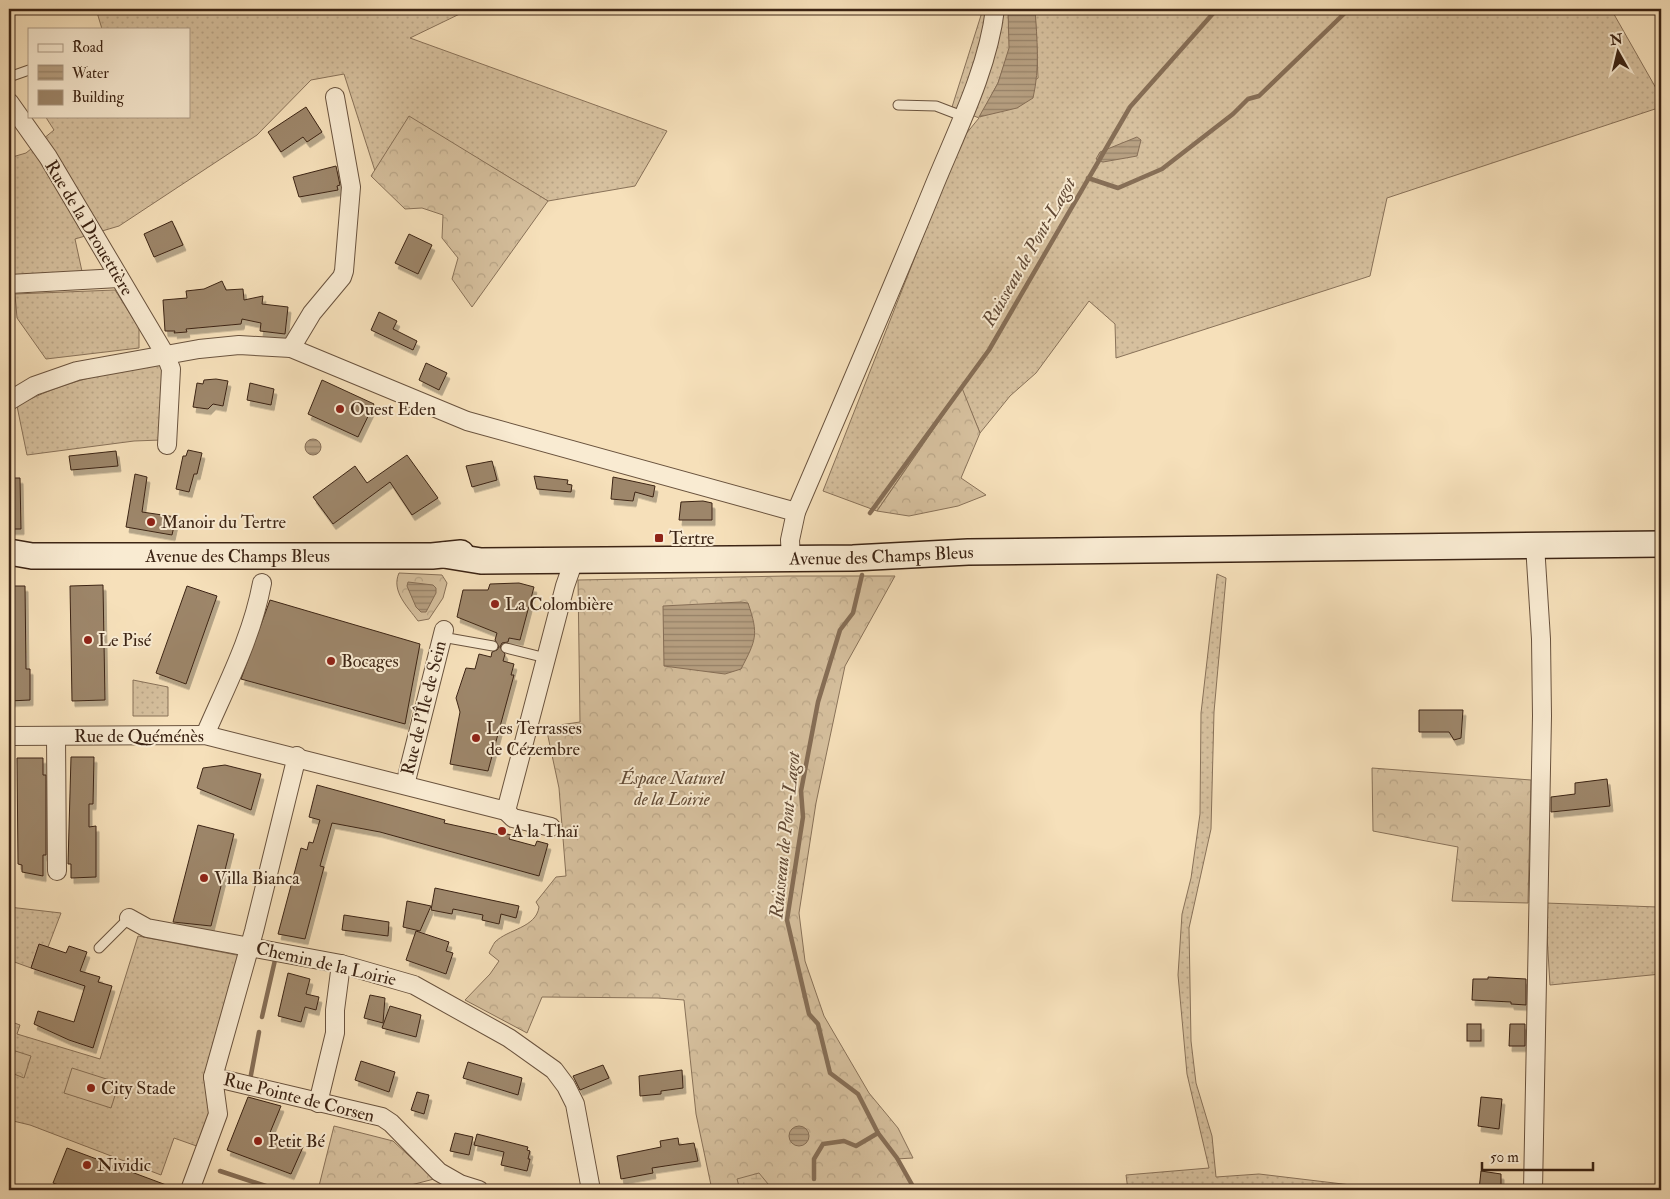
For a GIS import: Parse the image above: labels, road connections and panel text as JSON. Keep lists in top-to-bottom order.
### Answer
{
  "streets": {
    "main road": ["Avenue des Champs Bleus"],
    "street": [
      "Rue de la Drouettière",
      "Rue de l'Île de Sein",
      "Rue de Quéménès",
      "Chemin de la Loirie",
      "Rue Pointe de Corsen"
    ]
  },
  "crossings": [
    ["Rue de l'Île de Sein", "Rue de Quéménès"]
  ],
  "water": ["Ruisseau de Pont-Lagot"],
  "parks": ["Éspace Naturel de la Loirie"],
  "places": {
    "other": [
      "Ouest Eden",
      "Manoir du Tertre",
      "La Colombière",
      "Le Pisé",
      "Bocages",
      "Les Terrasses de Cézembre",
      "A la Thaï",
      "Villa Bianca",
      "City Stade",
      "Petit Bé",
      "Nividic"
    ],
    "transit": ["Tertre"]
  },
  "legend": ["Road", "Water", "Building"],
  "scale_bar": "50 m",
  "north": "top"
}
